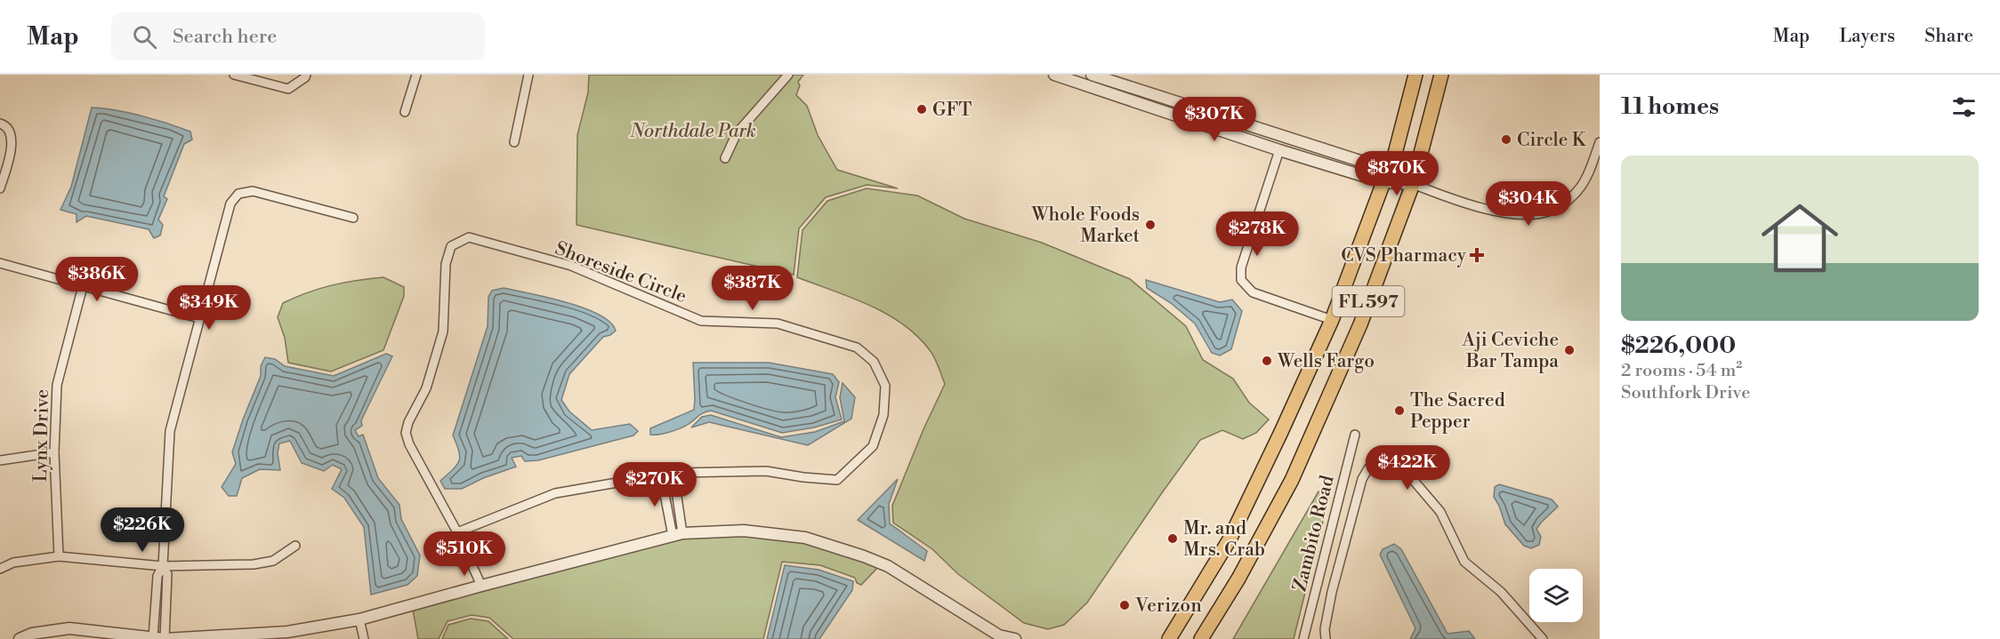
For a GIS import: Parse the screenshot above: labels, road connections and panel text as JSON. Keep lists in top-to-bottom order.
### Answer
{
  "streets": {
    "main road": ["FL 597"],
    "street": ["Shoreside Circle", "Lynx Drive", "Zambito Road"]
  },
  "parks": ["Northdale Park"],
  "places": {
    "other": [
      "GFT",
      "Circle K",
      "Whole Foods Market",
      "Aji Ceviche Bar Tampa",
      "Wells Fargo",
      "The Sacred Pepper",
      "Mr. and Mrs. Crab",
      "Verizon"
    ],
    "health": ["CVS Pharmacy"]
  },
  "page": {
    "header": "Map",
    "search": "Search here",
    "nav": ["Map", "Layers", "Share"],
    "heading": "11 homes",
    "price": [
      "$307K",
      "$870K",
      "$304K",
      "$278K",
      "$386K",
      "$387K",
      "$349K",
      "$422K",
      "$270K",
      "$226K",
      "$510K"
    ],
    "list": [
      {
        "name": "$226,000",
        "note": "2 rooms · 54 m² · Southfork Drive"
      }
    ]
  }
}
